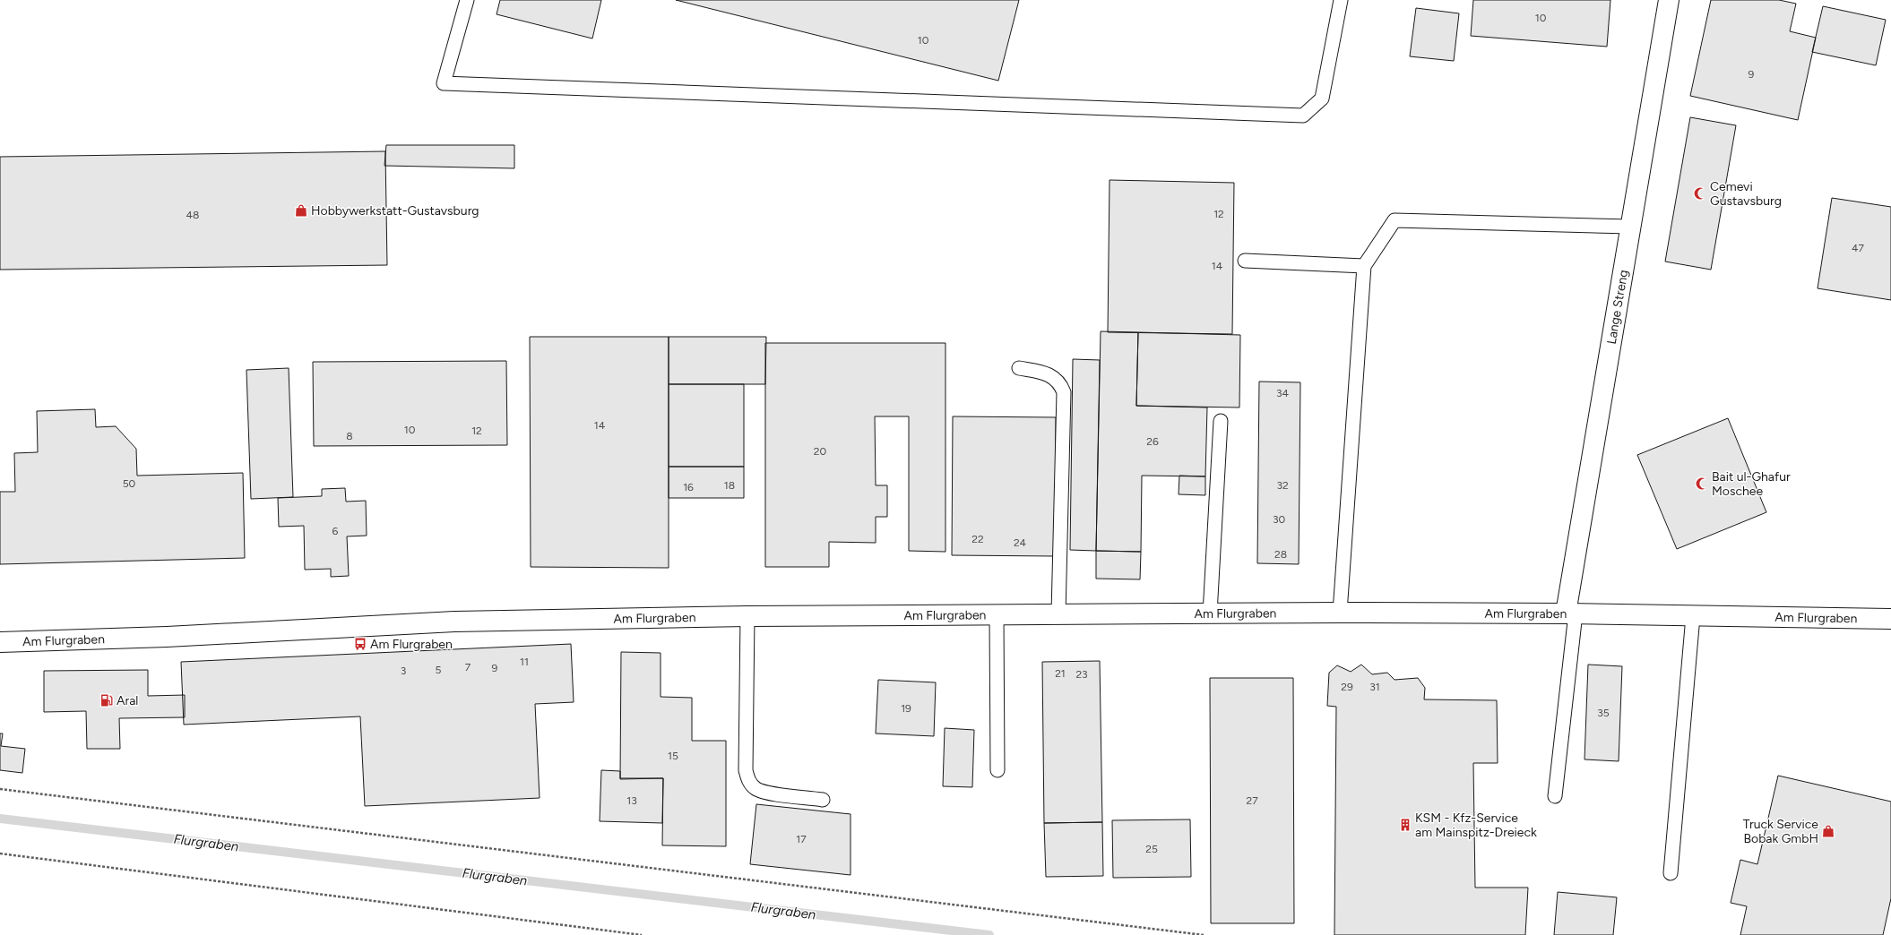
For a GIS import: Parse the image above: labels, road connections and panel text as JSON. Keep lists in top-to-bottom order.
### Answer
{
  "streets": {
    "street": ["Lange Streng", "Am Flurgraben"]
  },
  "crossings": [
    ["Lange Streng", "Am Flurgraben"]
  ],
  "water": ["Flurgraben"],
  "places": {
    "mosque": ["Cemevi Gustavsburg", "Bait ul-Ghafur Moschee"],
    "shop": ["Hobbywerkstatt-Gustavsburg", "Truck Service Bobak GmbH"],
    "bus stop": ["Am Flurgraben"],
    "fuel station": ["Aral"],
    "building": ["KSM - Kfz-Service am Mainspitz-Dreieck"]
  },
  "house_numbers": [
    "10",
    "10",
    "9",
    "12",
    "48",
    "47",
    "14",
    "34",
    "14",
    "10",
    "12",
    "8",
    "26",
    "20",
    "50",
    "18",
    "32",
    "16",
    "30",
    "6",
    "22",
    "24",
    "28",
    "11",
    "7",
    "9",
    "5",
    "3",
    "21",
    "23",
    "29",
    "31",
    "19",
    "35",
    "15",
    "13",
    "27",
    "17",
    "25"
  ]
}
